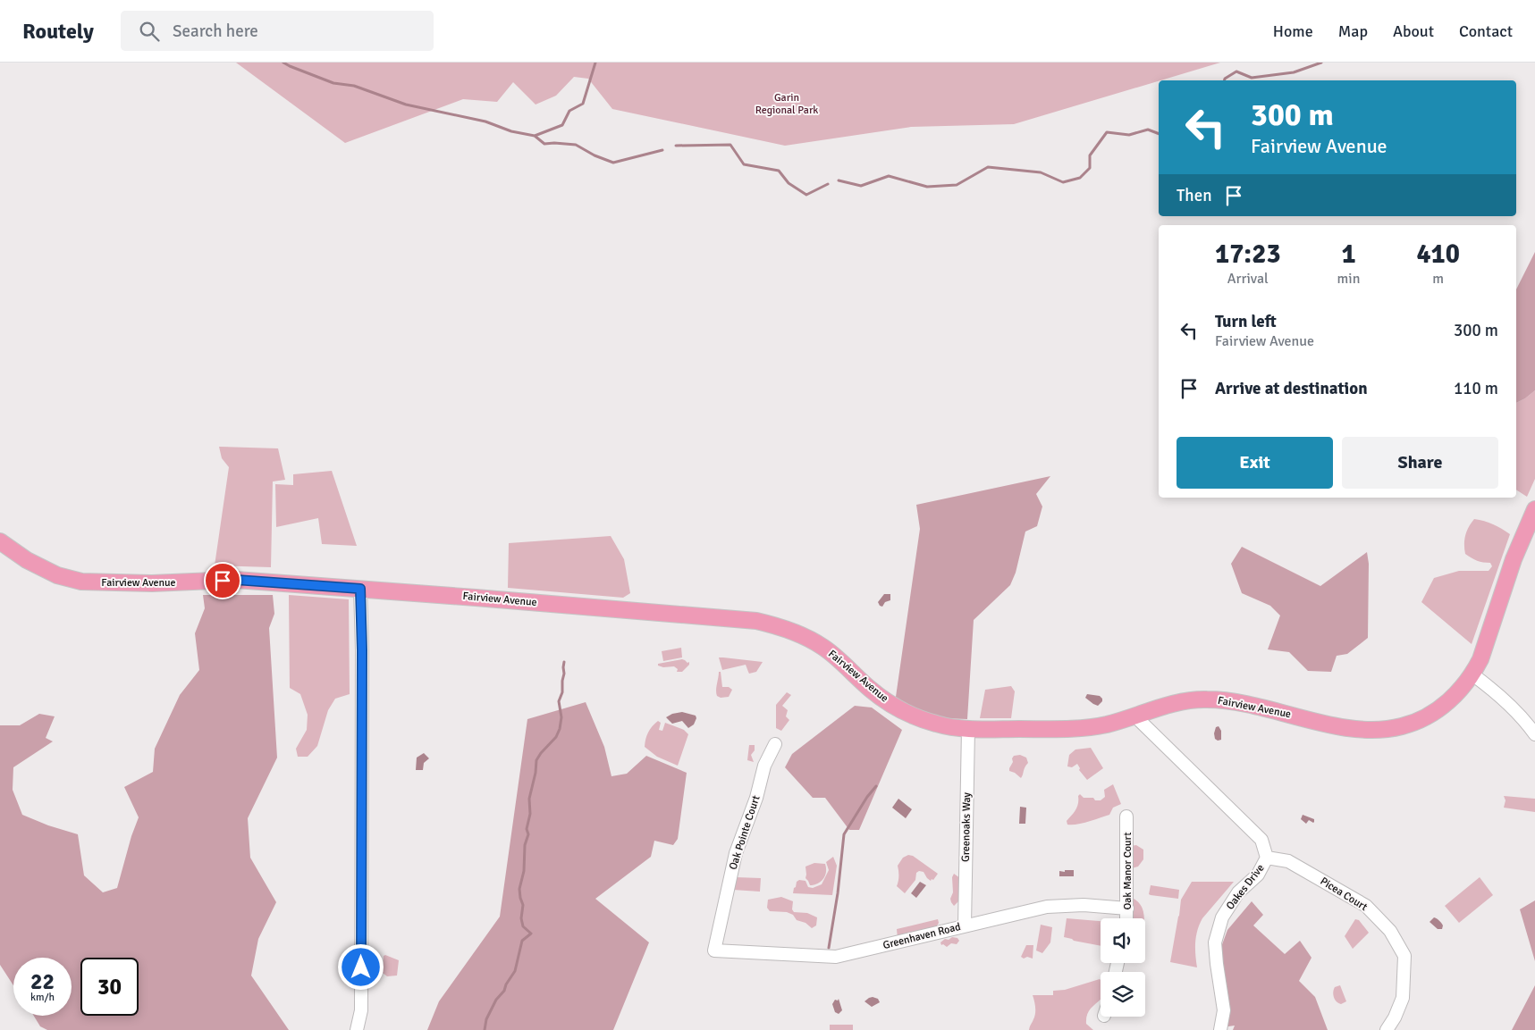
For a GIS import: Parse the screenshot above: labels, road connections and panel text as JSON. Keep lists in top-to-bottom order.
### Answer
{
  "streets": {
    "main road": ["Fairview Avenue"],
    "street": [
      "Greenoaks Way",
      "Oak Pointe Court",
      "Oak Manor Court",
      "Oakes Drive",
      "Picea Court",
      "Greenhaven Road"
    ]
  },
  "crossings": [
    ["Fairview Avenue", "Greenoaks Way"],
    ["Fairview Avenue", "Oakes Drive"],
    ["Greenoaks Way", "Greenhaven Road"],
    ["Oak Pointe Court", "Greenhaven Road"],
    ["Oak Manor Court", "Greenhaven Road"],
    ["Oakes Drive", "Picea Court"]
  ],
  "parks": ["Garin Regional Park"],
  "page": {
    "header": "Routely",
    "search": "Search here",
    "nav": [
      "Home",
      "Map",
      "About",
      "Contact"
    ],
    "turn": ["300 m", "Fairview Avenue"],
    "then": "Then",
    "eta": [
      "17:23",
      "Arrival",
      "1",
      "min",
      "410",
      "m"
    ],
    "list": [
      {
        "name": "Turn left",
        "note": "Fairview Avenue",
        "value": "300 m"
      },
      {
        "name": "Arrive at destination",
        "value": "110 m"
      }
    ],
    "buttons": ["Exit", "Share"],
    "speed": "22 km/h",
    "limit": "30"
  }
}
